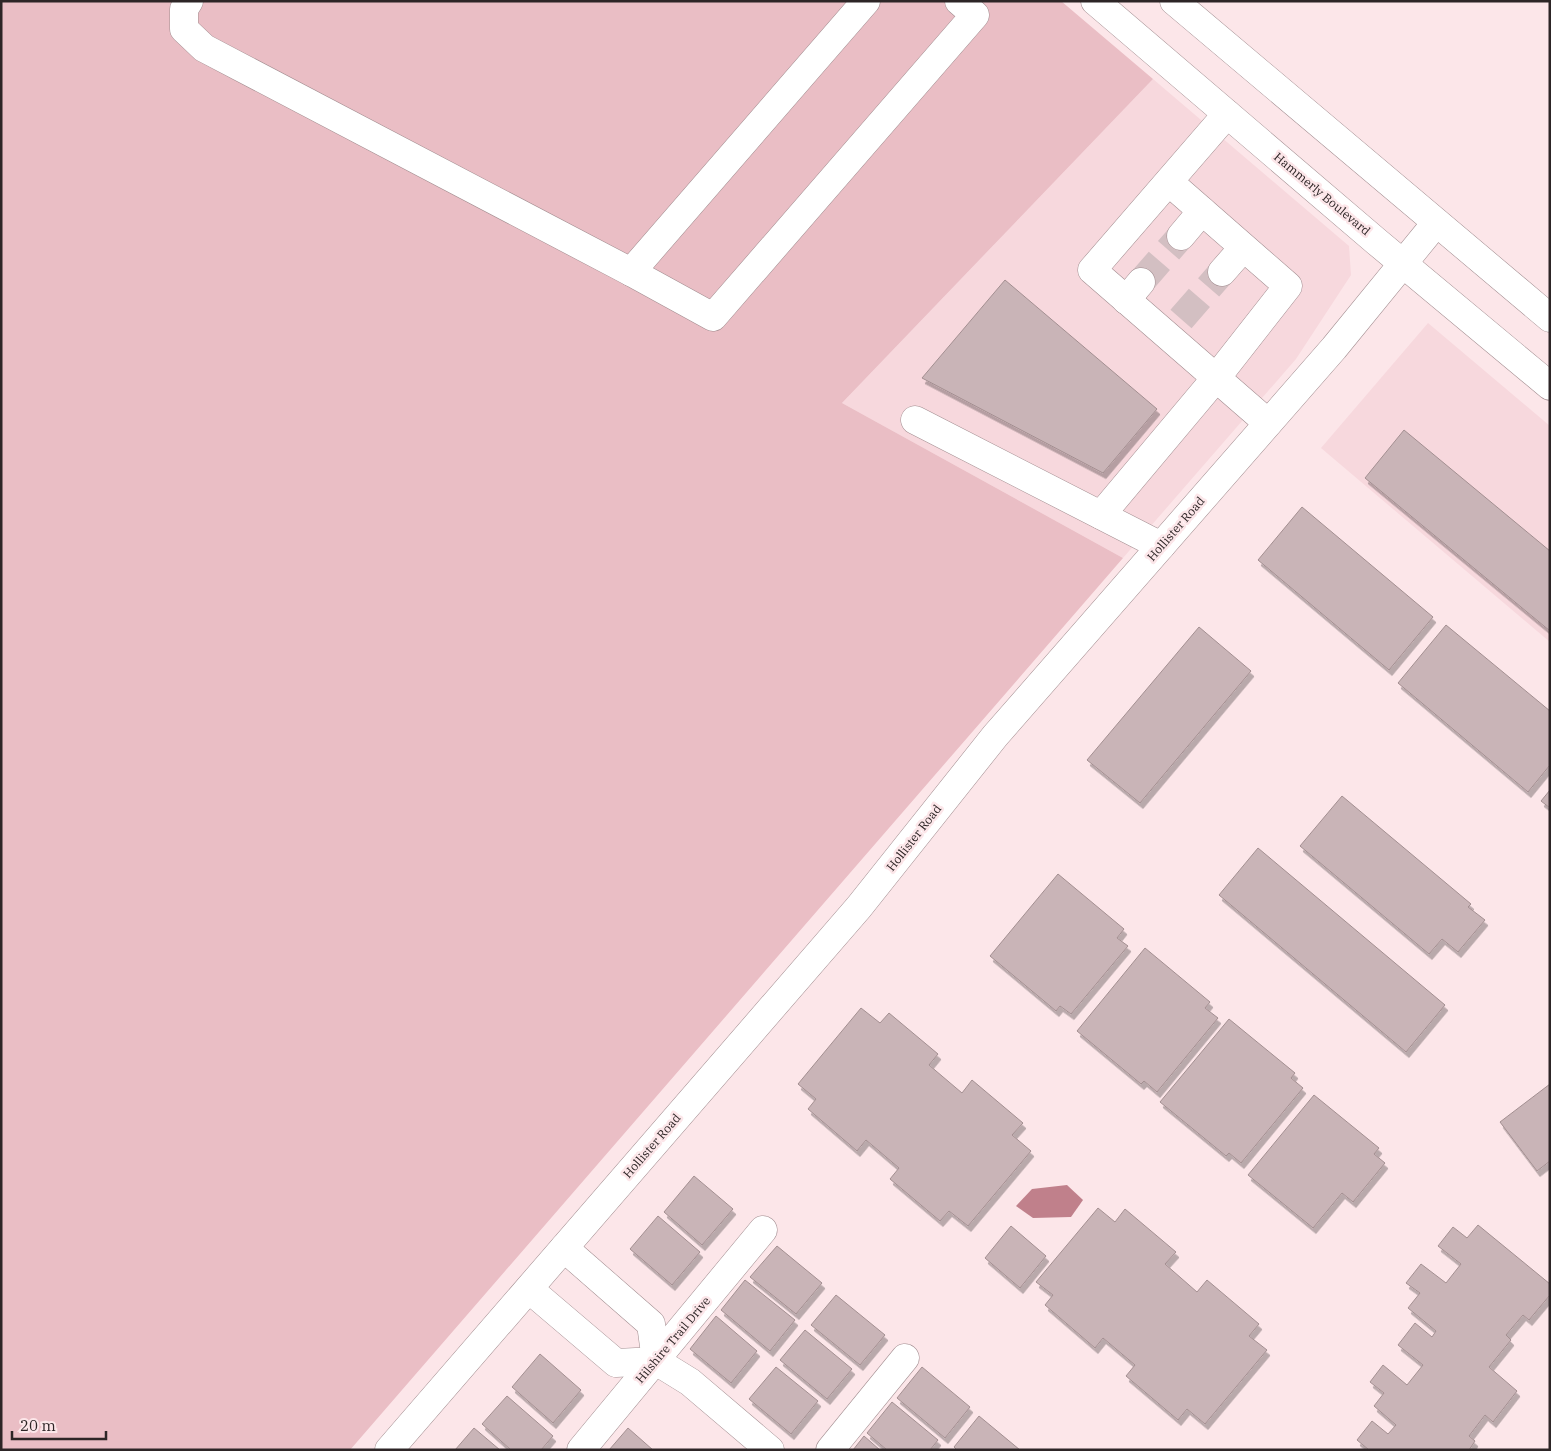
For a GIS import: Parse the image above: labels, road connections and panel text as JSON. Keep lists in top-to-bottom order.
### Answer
{
  "streets": {
    "street": ["Hammerly Boulevard", "Hollister Road", "Hilshire Trail Drive"]
  },
  "crossings": [
    ["Hammerly Boulevard", "Hollister Road"]
  ],
  "scale_bar": "20 m"
}
